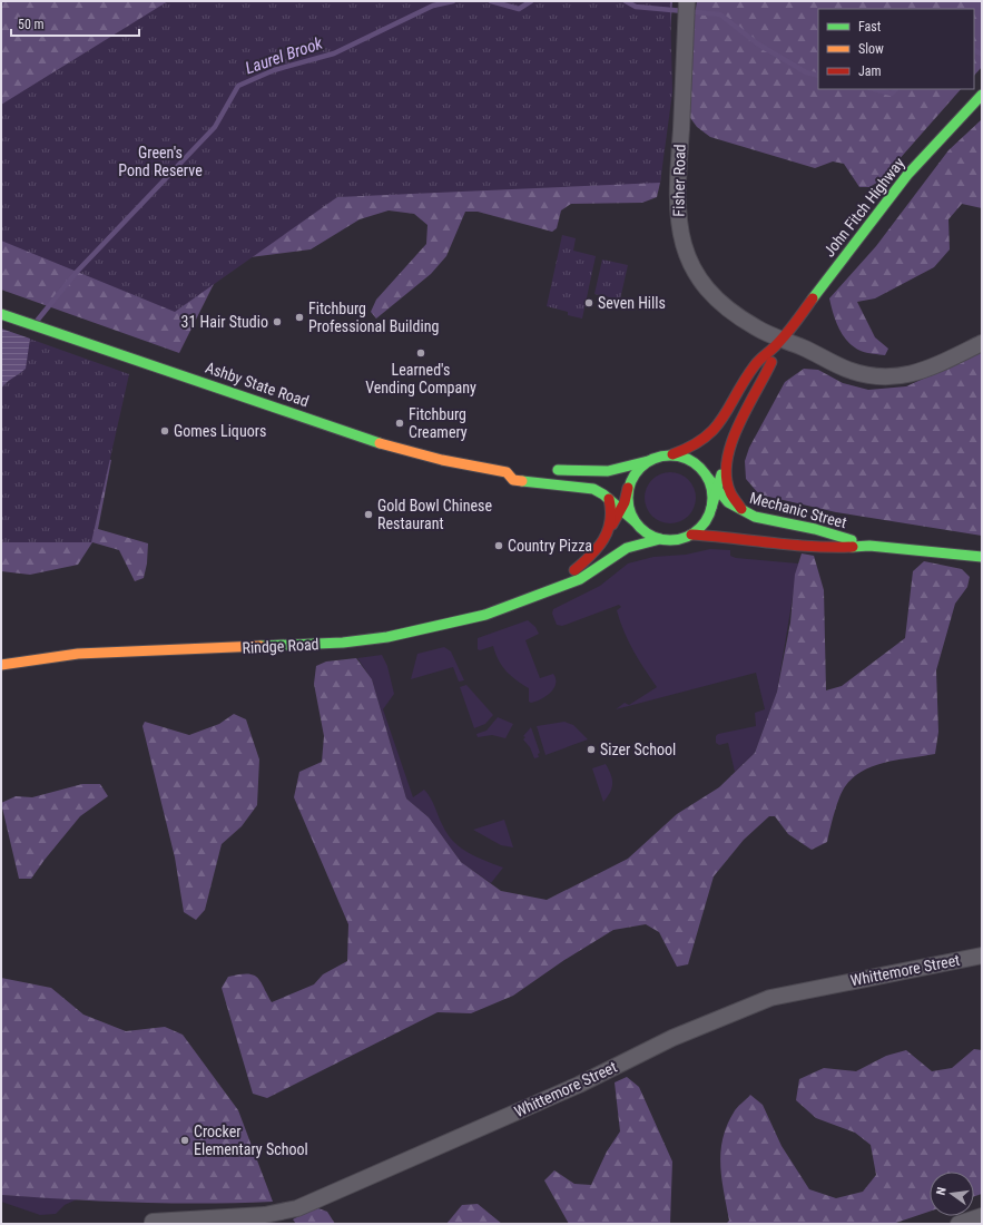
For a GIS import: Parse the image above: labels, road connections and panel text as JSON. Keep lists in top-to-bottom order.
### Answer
{
  "streets": {
    "main road": [
      "John Fitch Highway",
      "Ashby State Road",
      "Mechanic Street",
      "Rindge Road"
    ],
    "street": ["Fisher Road", "Whittemore Street"]
  },
  "crossings": [
    ["Fisher Road", "John Fitch Highway"],
    ["John Fitch Highway", "Ashby State Road"],
    ["John Fitch Highway", "Mechanic Street"],
    ["John Fitch Highway", "Rindge Road"],
    ["Ashby State Road", "Mechanic Street"],
    ["Ashby State Road", "Rindge Road"],
    ["Mechanic Street", "Rindge Road"]
  ],
  "water": ["Laurel Brook"],
  "parks": ["Green's Pond Reserve"],
  "places": [
    "Seven Hills",
    "Fitchburg Professional Building",
    "31 Hair Studio",
    "Learned's Vending Company",
    "Fitchburg Creamery",
    "Gomes Liquors",
    "Gold Bowl Chinese Restaurant",
    "Country Pizza",
    "Sizer School",
    "Crocker Elementary School"
  ],
  "legend": ["Fast", "Slow", "Jam"],
  "scale_bar": "50 m",
  "north": "left"
}
